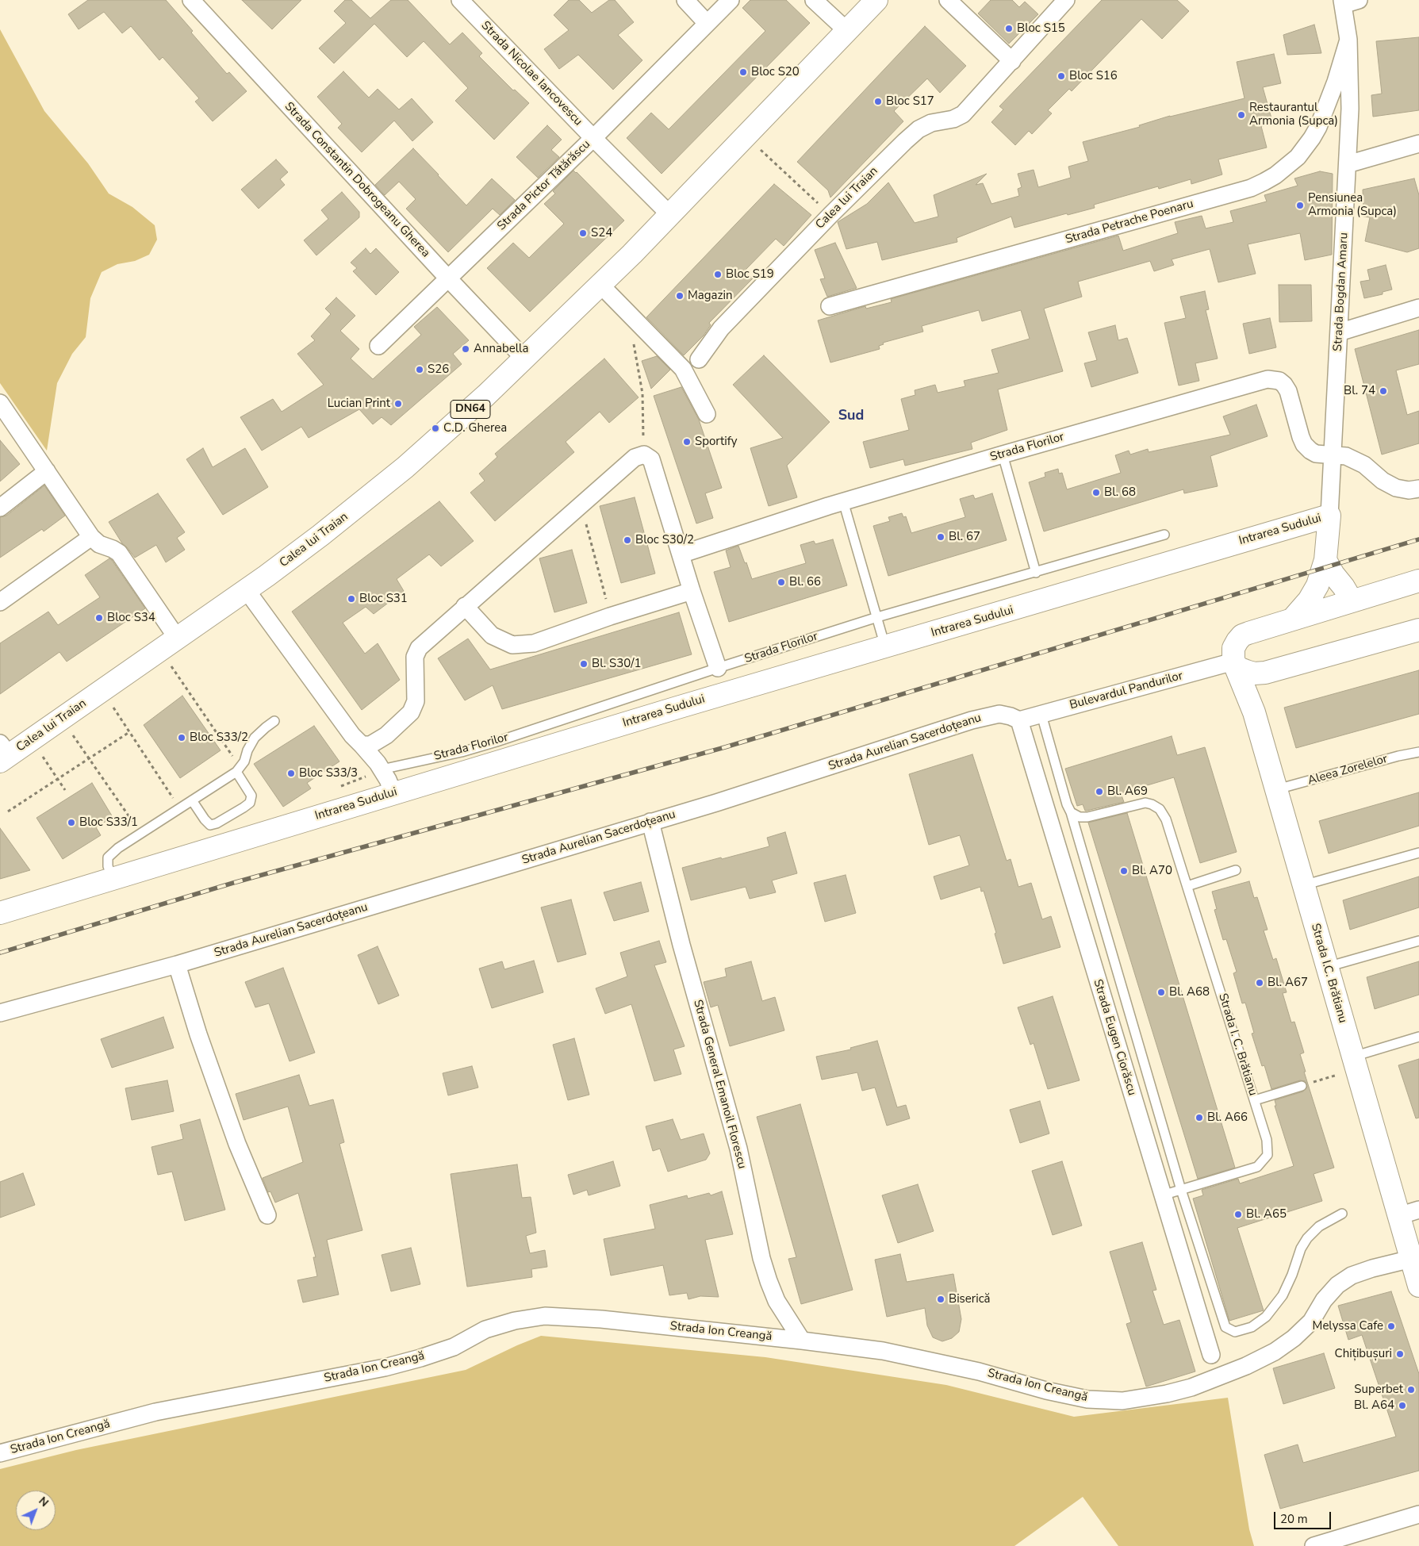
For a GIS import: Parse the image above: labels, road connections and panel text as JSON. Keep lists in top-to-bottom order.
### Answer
{
  "streets": {
    "street": [
      "Strada Nicolae Iancovescu",
      "Strada Constantin Dobrogeanu Gherea",
      "Strada Pictor Tătărăscu",
      "Calea lui Traian",
      "Strada Petrache Poenaru",
      "Strada Bogdan Amaru",
      "DN64",
      "Strada Florilor",
      "Intrarea Sudului",
      "Bulevardul Pandurilor",
      "Strada Aurelian Sacerdoțeanu",
      "Strada I.C. Brătianu",
      "Strada Eugen Ciorăscu",
      "Strada General Emanoil Florescu",
      "Strada Ion Creangă"
    ],
    "lane": ["Aleea Zorelelor", "Strada I. C. Brătianu"]
  },
  "crossings": [
    ["Strada Nicolae Iancovescu", "Strada Pictor Tătărăscu"],
    ["Strada Nicolae Iancovescu", "Calea lui Traian"],
    ["Strada Constantin Dobrogeanu Gherea", "Strada Pictor Tătărăscu"],
    ["Strada Constantin Dobrogeanu Gherea", "Calea lui Traian"],
    ["Strada Petrache Poenaru", "Strada Bogdan Amaru"],
    ["Strada Bogdan Amaru", "Strada Florilor"],
    ["Strada Bogdan Amaru", "Intrarea Sudului"],
    ["Bulevardul Pandurilor", "Strada Aurelian Sacerdoțeanu"],
    ["Bulevardul Pandurilor", "Strada I.C. Brătianu"],
    ["Bulevardul Pandurilor", "Strada Eugen Ciorăscu"],
    ["Strada Aurelian Sacerdoțeanu", "Strada Eugen Ciorăscu"],
    ["Strada Aurelian Sacerdoțeanu", "Strada General Emanoil Florescu"],
    ["Aleea Zorelelor", "Strada I.C. Brătianu"],
    ["Strada I.C. Brătianu", "Strada Ion Creangă"],
    ["Strada Eugen Ciorăscu", "Strada I. C. Brătianu"],
    ["Strada General Emanoil Florescu", "Strada Ion Creangă"]
  ],
  "districts": ["Sud"],
  "places": [
    "Bloc S15",
    "Bloc S20",
    "Bloc S16",
    "Bloc S17",
    "Restaurantul Armonia (Supca)",
    "Pensiunea Armonia (Supca)",
    "S24",
    "Bloc S19",
    "Magazin",
    "Annabella",
    "S26",
    "Bl. 74",
    "Lucian Print",
    "C.D. Gherea",
    "Sportify",
    "Bl. 68",
    "Bl. 67",
    "Bloc S30/2",
    "Bl. 66",
    "Bloc S31",
    "Bloc S34",
    "Bl. S30/1",
    "Bloc S33/2",
    "Bloc S33/3",
    "Bl. A69",
    "Bloc S33/1",
    "Bl. A70",
    "Bl. A67",
    "Bl. A68",
    "Bl. A66",
    "Bl. A65",
    "Biserică",
    "Melyssa Cafe",
    "Chițibușuri",
    "Superbet",
    "Bl. A64"
  ],
  "scale_bar": "20 m",
  "north": "top right"
}
